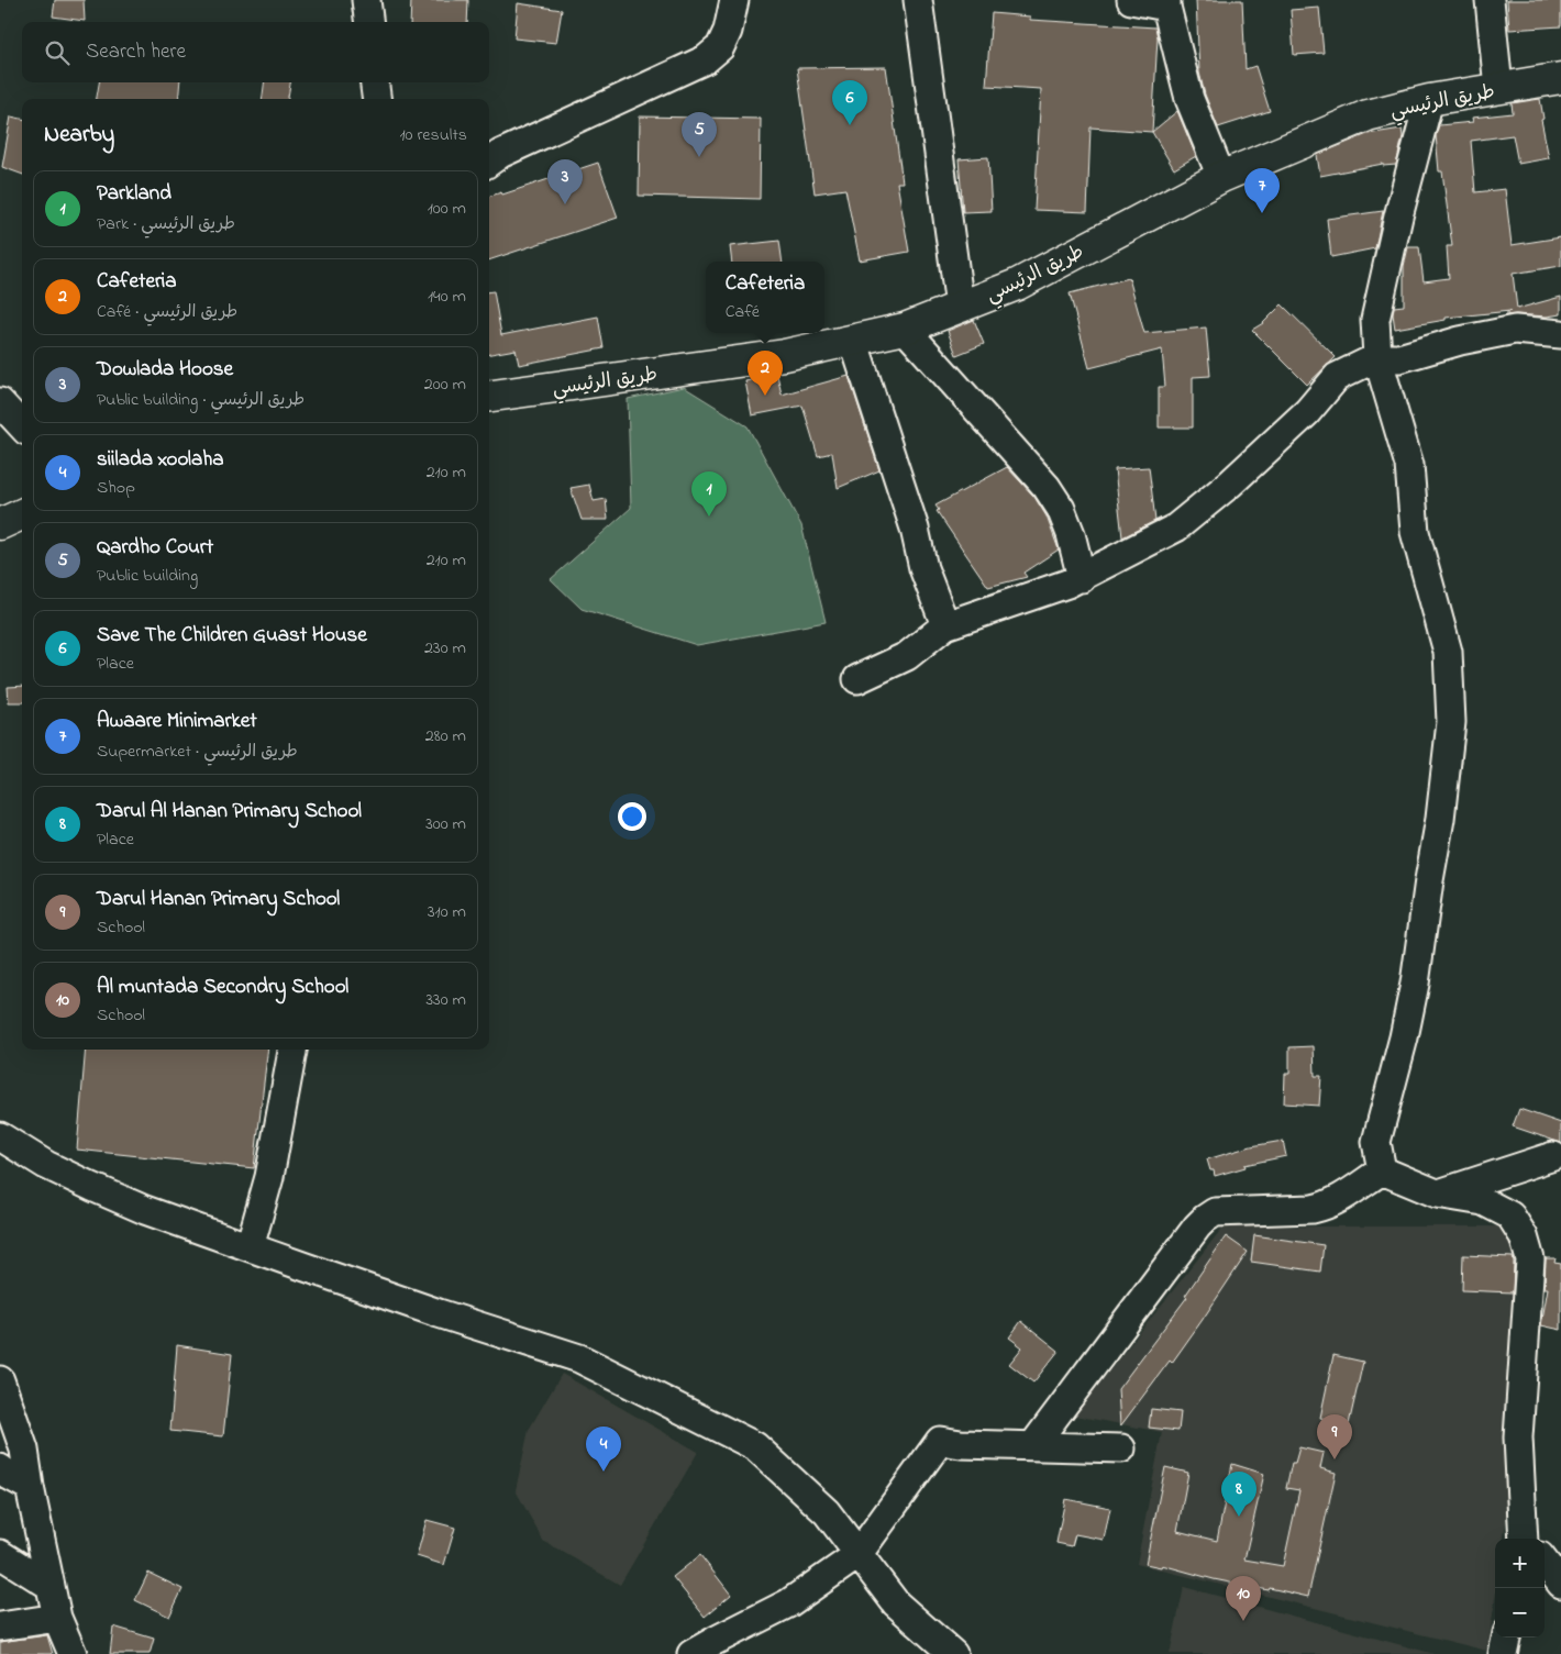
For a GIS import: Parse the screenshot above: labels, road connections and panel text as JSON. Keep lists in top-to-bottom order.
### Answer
{
  "streets": {
    "main road": ["طريق الرئيسي"]
  },
  "page": {
    "search": "Search here",
    "pins": [
      "6",
      "5",
      "3",
      "7",
      "2",
      "1",
      "9",
      "4",
      "8",
      "10"
    ],
    "heading": ["Nearby", "10 results"],
    "list": [
      {
        "mark": "1",
        "name": "Parkland",
        "note": "Park · طريق الرئيسي",
        "value": "100 m"
      },
      {
        "mark": "2",
        "name": "Cafeteria",
        "note": "Café · طريق الرئيسي",
        "value": "140 m"
      },
      {
        "mark": "3",
        "name": "Dowlada Hoose",
        "note": "Public building · طريق الرئيسي",
        "value": "200 m"
      },
      {
        "mark": "4",
        "name": "siilada xoolaha",
        "note": "Shop",
        "value": "210 m"
      },
      {
        "mark": "5",
        "name": "Qardho Court",
        "note": "Public building",
        "value": "210 m"
      },
      {
        "mark": "6",
        "name": "Save The Children Guast House",
        "note": "Place",
        "value": "230 m"
      },
      {
        "mark": "7",
        "name": "Awaare Minimarket",
        "note": "Supermarket · طريق الرئيسي",
        "value": "280 m"
      },
      {
        "mark": "8",
        "name": "Darul Al Hanan Primary School",
        "note": "Place",
        "value": "300 m"
      },
      {
        "mark": "9",
        "name": "Darul Hanan Primary School",
        "note": "School",
        "value": "310 m"
      },
      {
        "mark": "10",
        "name": "Al muntada Secondry School",
        "note": "School",
        "value": "330 m"
      }
    ],
    "popup": ["Cafeteria", "Café"],
    "map_buttons": ["+", "−"]
  }
}
